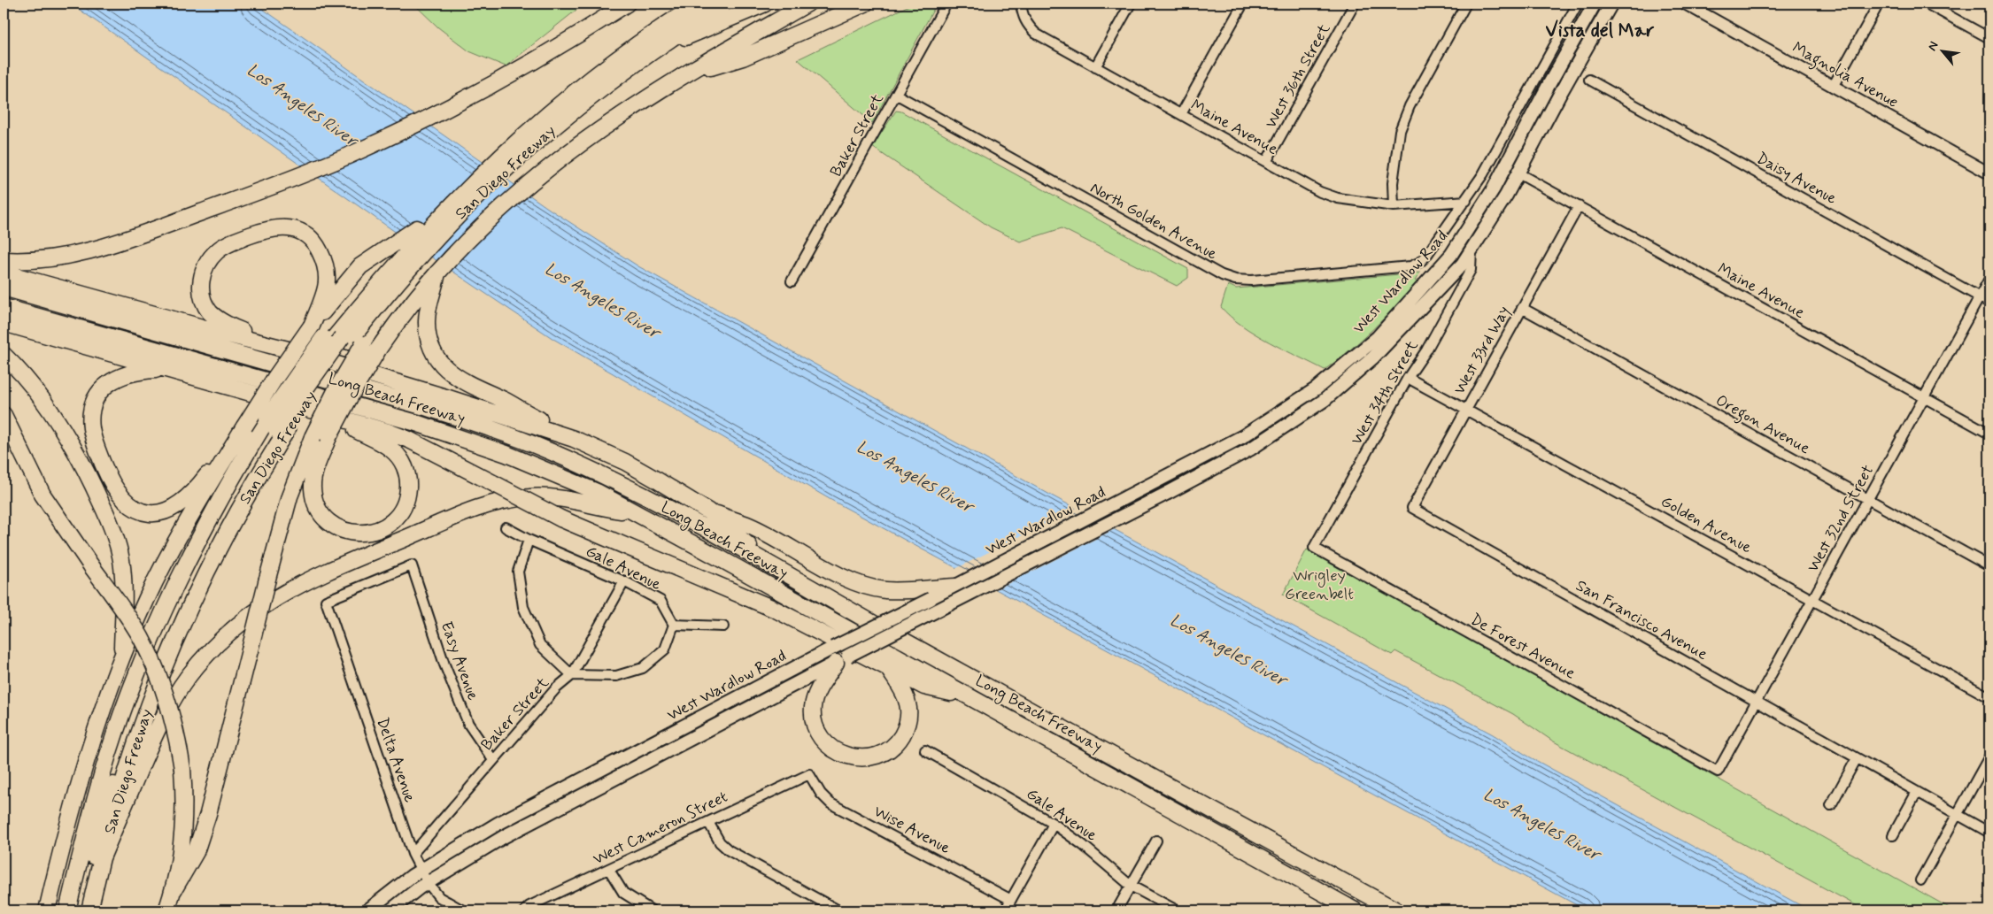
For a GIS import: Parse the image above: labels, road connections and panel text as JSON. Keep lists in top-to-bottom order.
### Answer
{
  "streets": {
    "highway": ["San Diego Freeway", "Long Beach Freeway"],
    "main road": ["West Wardlow Road"],
    "street": [
      "Magnolia Avenue",
      "West 36th Street",
      "Maine Avenue",
      "Baker Street",
      "Daisy Avenue",
      "North Golden Avenue",
      "West 33rd Way",
      "West 34th Street",
      "Oregon Avenue",
      "West 32nd Street",
      "Golden Avenue",
      "Gale Avenue",
      "San Francisco Avenue",
      "De Forest Avenue",
      "Easy Avenue",
      "Delta Avenue",
      "West Cameron Street",
      "Wise Avenue"
    ]
  },
  "crossings": [
    ["West 36th Street", "Maine Avenue"],
    ["Maine Avenue", "West Wardlow Road"],
    ["Maine Avenue", "West 33rd Way"],
    ["Maine Avenue", "West 32nd Street"],
    ["Baker Street", "North Golden Avenue"],
    ["Baker Street", "Gale Avenue"],
    ["Baker Street", "Easy Avenue"],
    ["Baker Street", "Delta Avenue"],
    ["Daisy Avenue", "West 32nd Street"],
    ["North Golden Avenue", "West Wardlow Road"],
    ["West Wardlow Road", "West 34th Street"],
    ["West Wardlow Road", "Delta Avenue"],
    ["West 33rd Way", "Oregon Avenue"],
    ["West 33rd Way", "Golden Avenue"],
    ["West 33rd Way", "San Francisco Avenue"],
    ["West 34th Street", "Golden Avenue"],
    ["West 34th Street", "De Forest Avenue"],
    ["Oregon Avenue", "West 32nd Street"],
    ["West 32nd Street", "Golden Avenue"],
    ["West 32nd Street", "San Francisco Avenue"],
    ["West 32nd Street", "De Forest Avenue"],
    ["Easy Avenue", "Delta Avenue"],
    ["West Cameron Street", "Wise Avenue"]
  ],
  "districts": ["Vista del Mar"],
  "water": ["Los Angeles River"],
  "parks": ["Wrigley Greenbelt"],
  "north": "top left"
}
